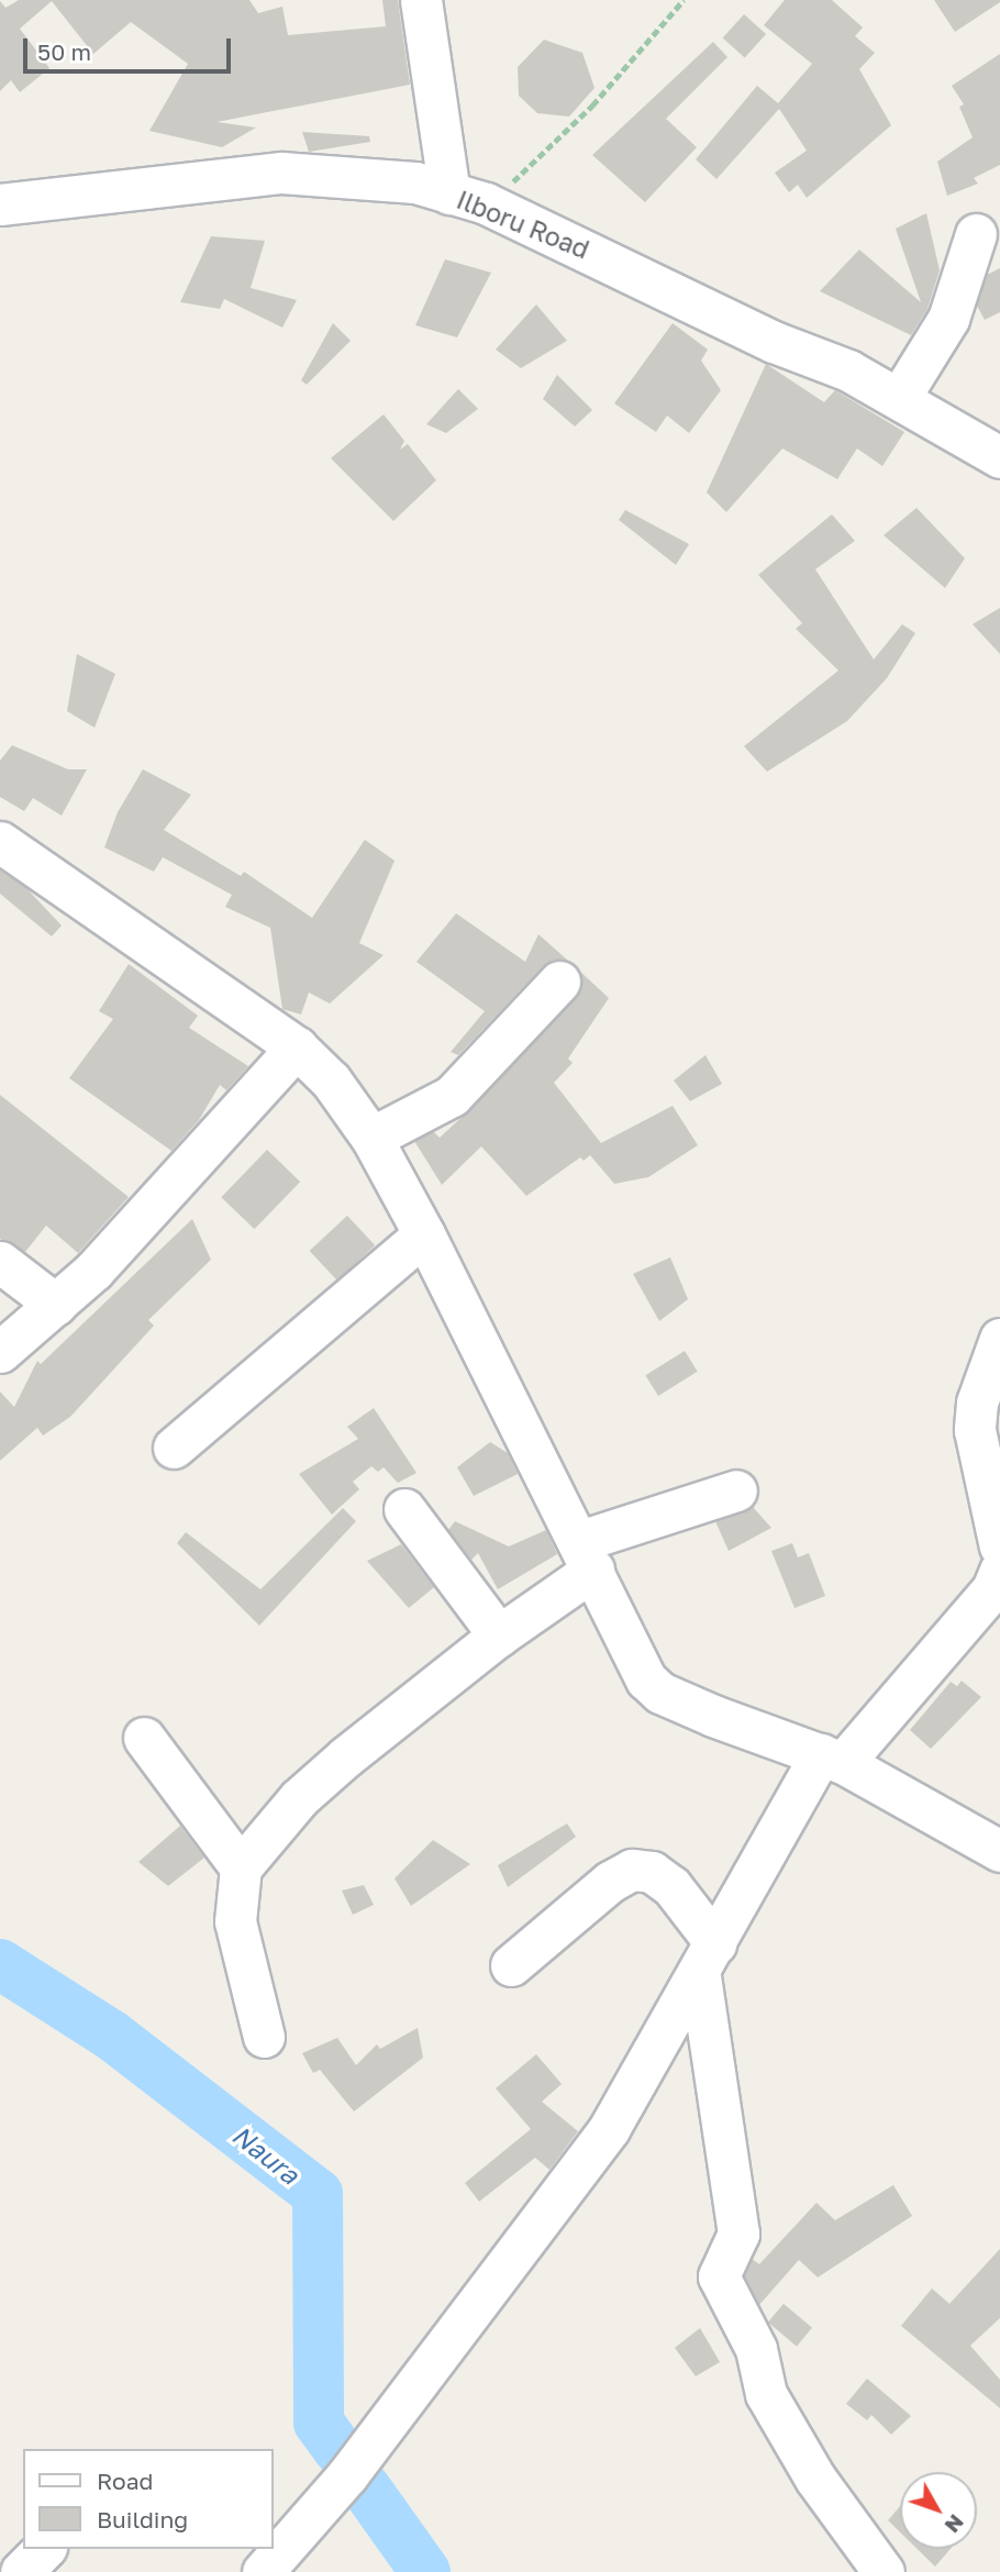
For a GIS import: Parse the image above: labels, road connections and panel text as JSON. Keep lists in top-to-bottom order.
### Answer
{
  "streets": {
    "street": ["Ilboru Road"]
  },
  "water": ["Naura"],
  "legend": ["Road", "Building"],
  "scale_bar": "50 m",
  "north": "bottom right"
}
